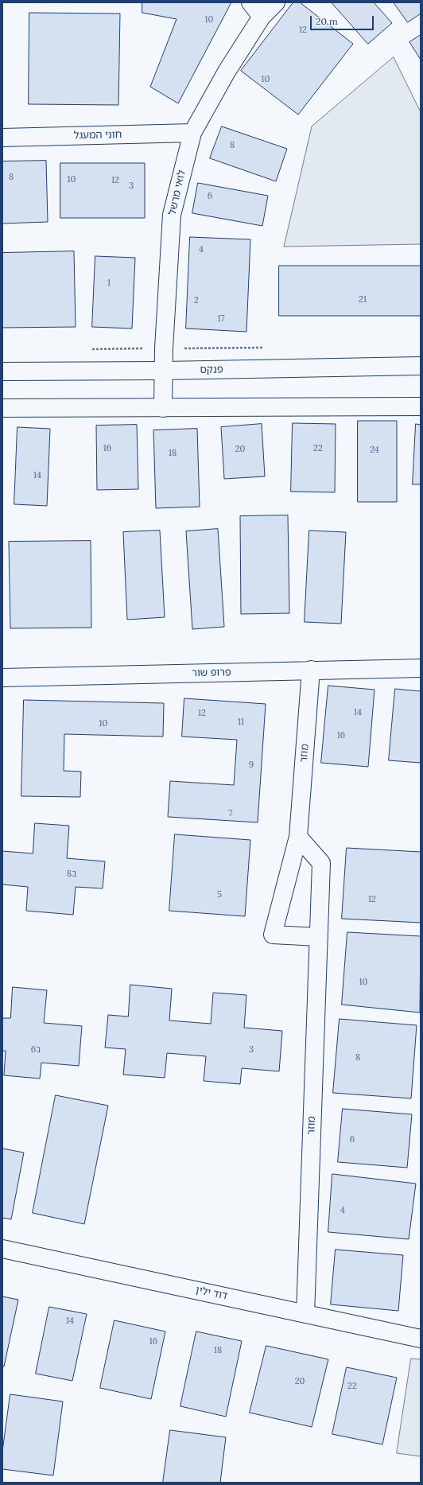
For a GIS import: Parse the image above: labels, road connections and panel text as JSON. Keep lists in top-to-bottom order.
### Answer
{
  "streets": {
    "street": [
      "חוני המעגל",
      "לואי מרשל",
      "פנקס",
      "פרופ שור",
      "מוזר",
      "דוד ילין"
    ]
  },
  "crossings": [
    ["חוני המעגל", "לואי מרשל"],
    ["לואי מרשל", "פנקס"],
    ["פרופ שור", "מוזר"],
    ["מוזר", "דוד ילין"]
  ],
  "house_numbers": [
    "10",
    "12",
    "10",
    "8",
    "8",
    "10",
    "12",
    "3",
    "6",
    "4",
    "1",
    "21",
    "2",
    "17",
    "16",
    "22",
    "20",
    "24",
    "18",
    "14",
    "14",
    "12",
    "11",
    "10",
    "16",
    "9",
    "7",
    "8ב",
    "5",
    "12",
    "10",
    "6ב",
    "3",
    "8",
    "6",
    "4",
    "14",
    "16",
    "18",
    "20",
    "22"
  ],
  "scale_bar": "20 m"
}
